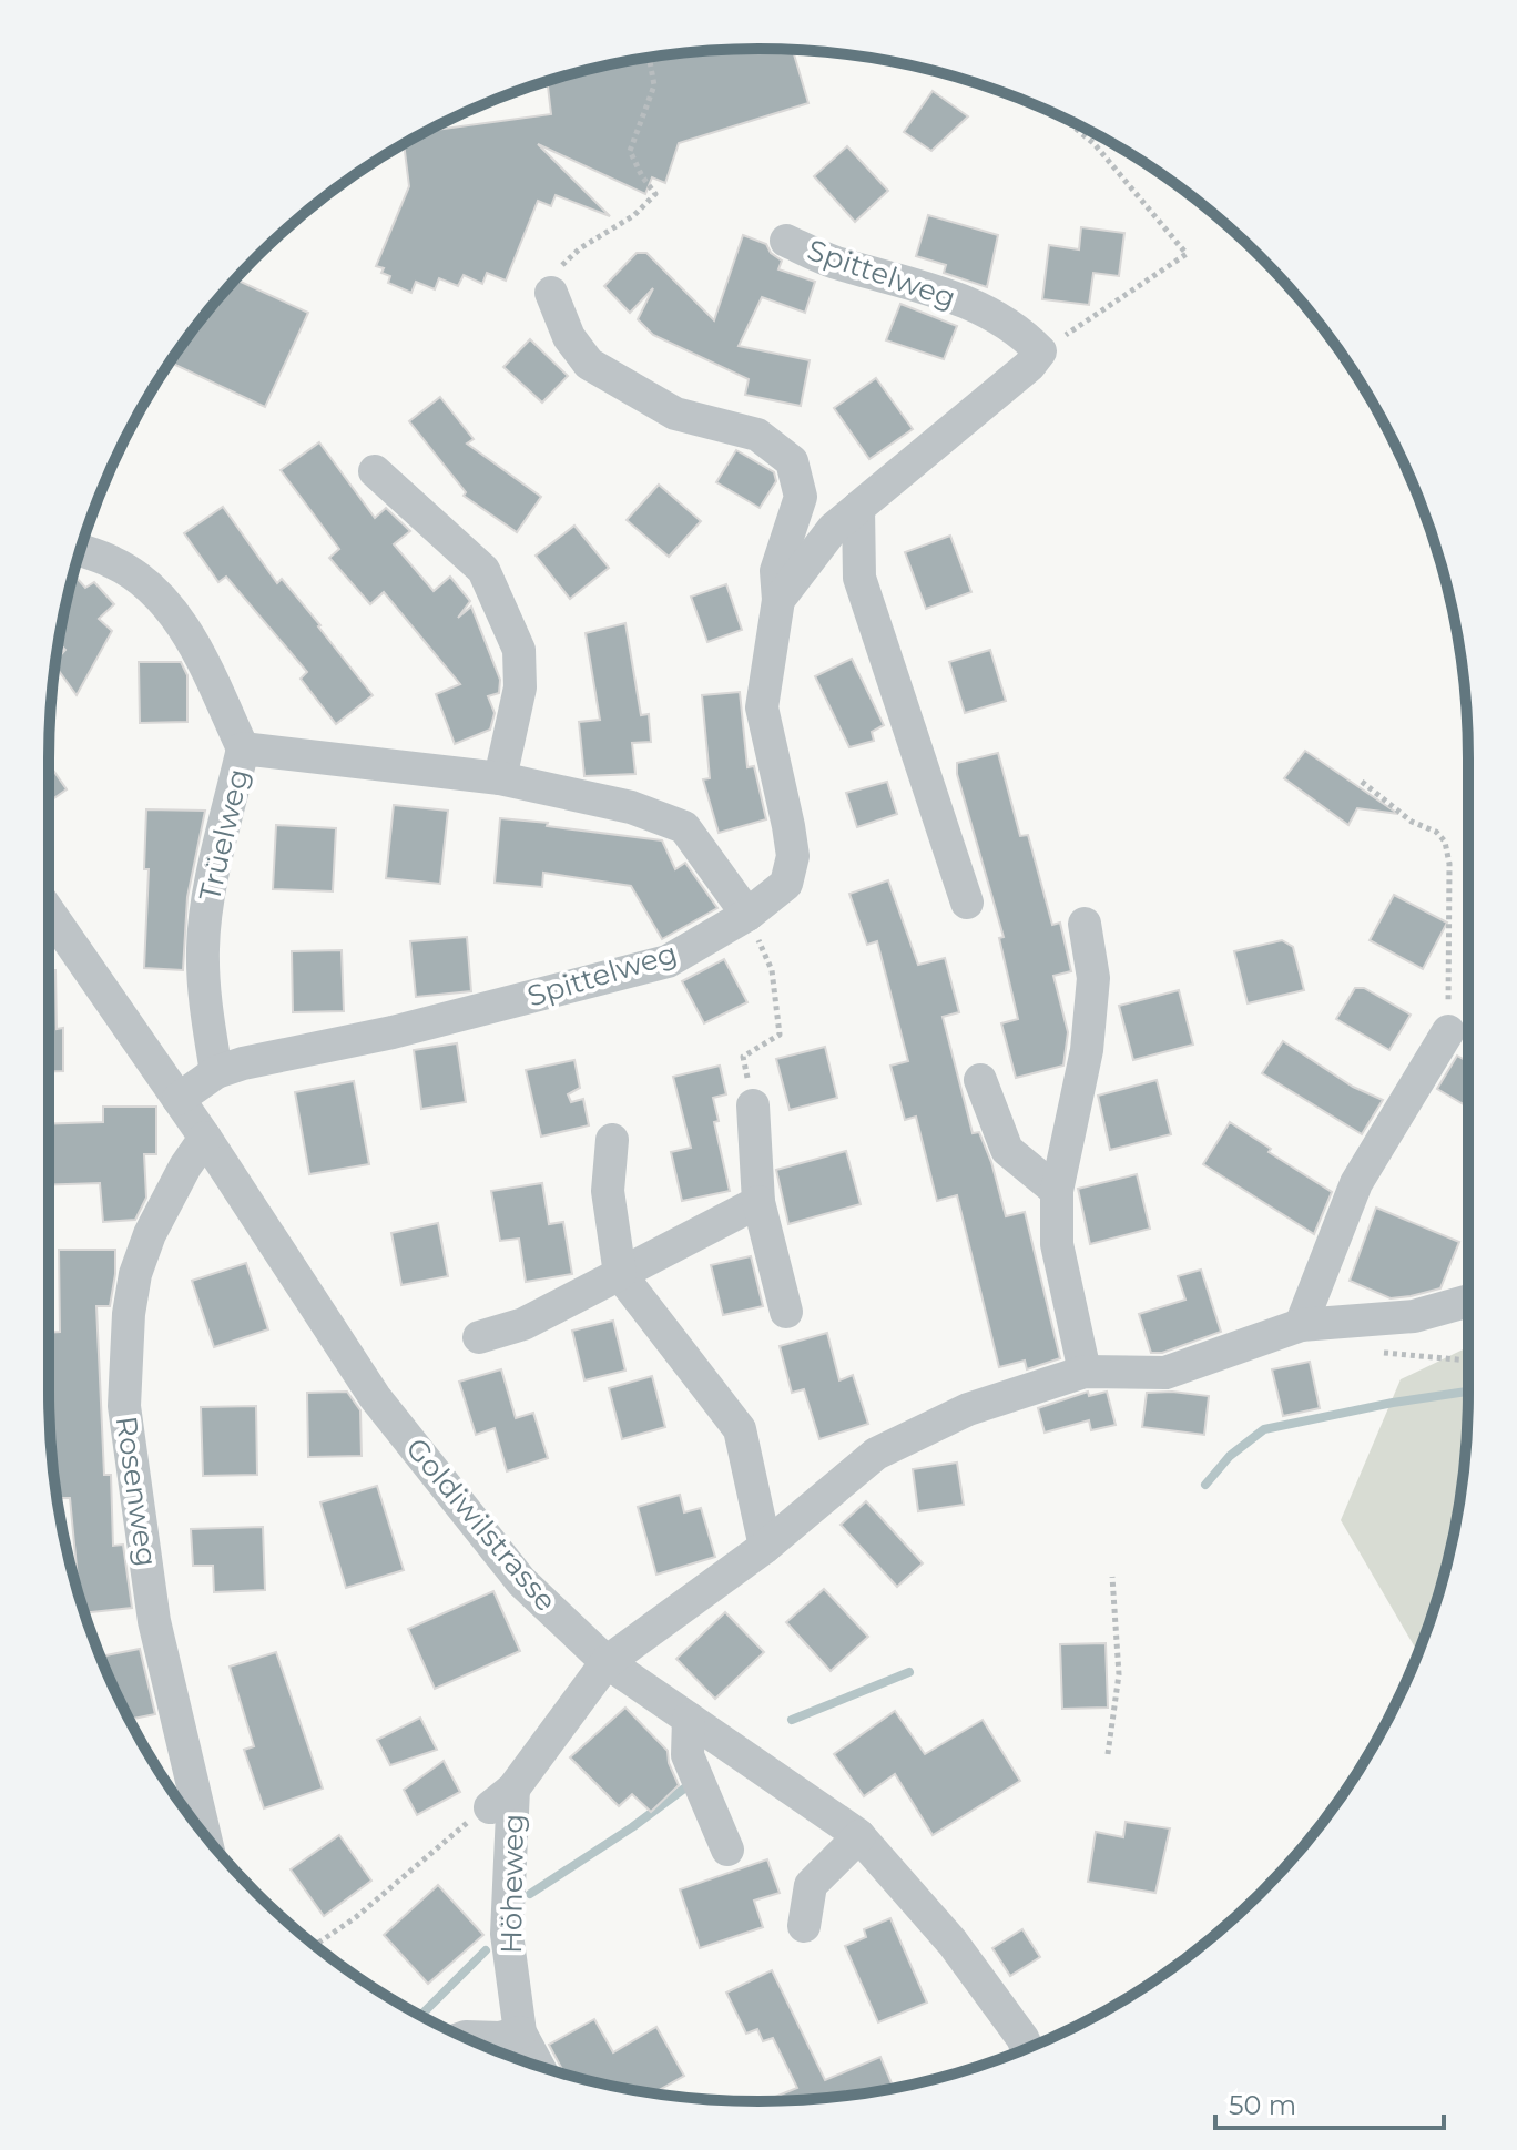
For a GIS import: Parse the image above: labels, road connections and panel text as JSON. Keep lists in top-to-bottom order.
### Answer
{
  "streets": {
    "street": [
      "Spittelweg",
      "Trüelweg",
      "Rosenweg",
      "Goldiwilstrasse",
      "Höheweg"
    ]
  },
  "crossings": [
    ["Spittelweg", "Trüelweg"],
    ["Spittelweg", "Goldiwilstrasse"],
    ["Rosenweg", "Goldiwilstrasse"],
    ["Goldiwilstrasse", "Höheweg"]
  ],
  "scale_bar": "50 m"
}
